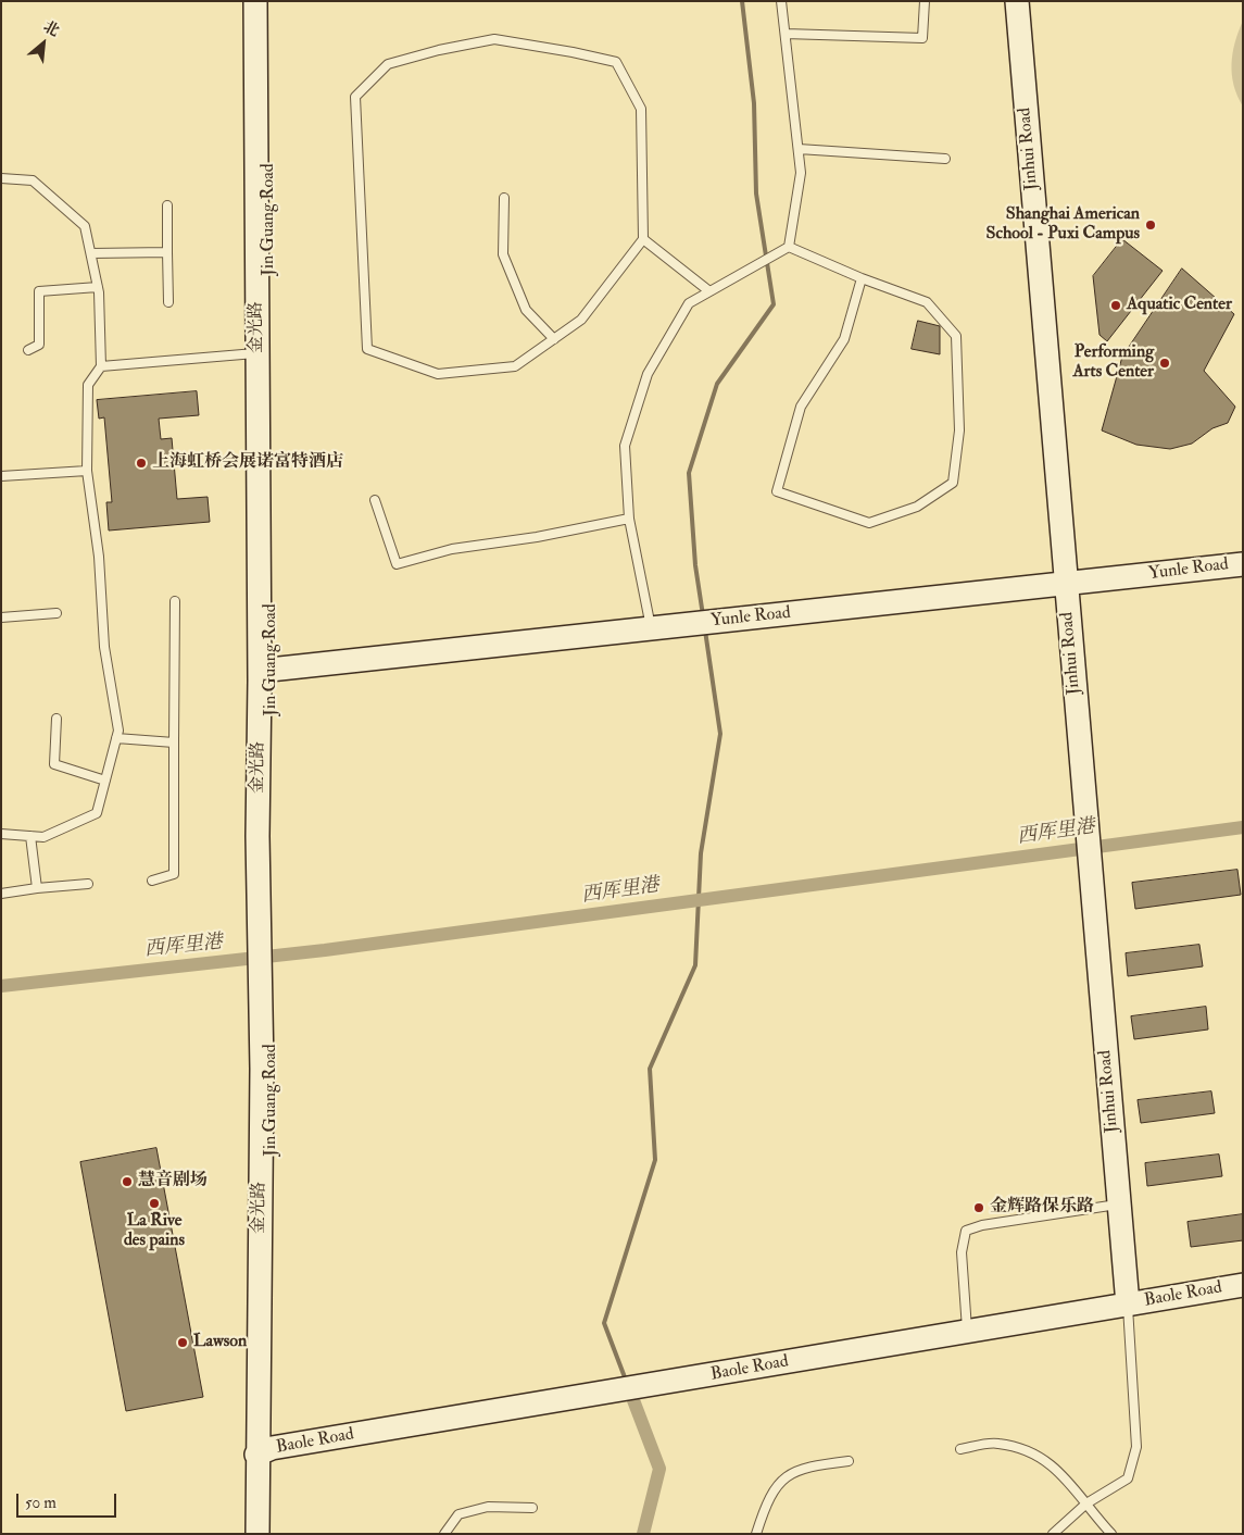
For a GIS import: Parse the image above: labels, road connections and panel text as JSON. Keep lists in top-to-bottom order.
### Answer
{
  "streets": {
    "street": [
      "Jinhui Road",
      "Jin Guang Road",
      "金光路",
      "Yunle Road",
      "Baole Road"
    ]
  },
  "crossings": [
    ["Jinhui Road", "Yunle Road"],
    ["Jinhui Road", "Baole Road"],
    ["Jin Guang Road", "金光路"],
    ["Jin Guang Road", "Yunle Road"],
    ["Jin Guang Road", "Baole Road"]
  ],
  "water": ["西厍里港"],
  "places": [
    "Shanghai American School - Puxi Campus",
    "Aquatic Center",
    "Performing Arts Center",
    "上海虹桥会展诺富特酒店",
    "慧音剧场",
    "La Rive des pains",
    "金辉路保乐路",
    "Lawson"
  ],
  "scale_bar": "50 m",
  "north": "top right"
}
